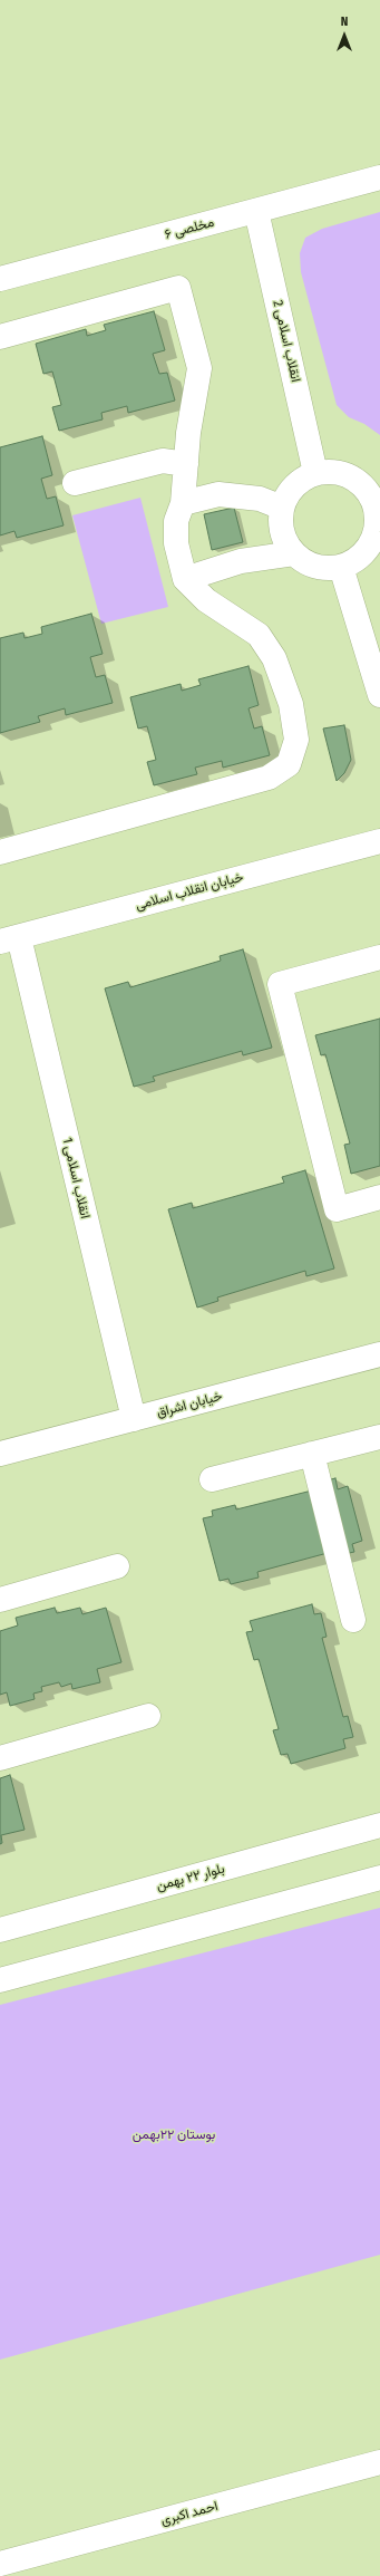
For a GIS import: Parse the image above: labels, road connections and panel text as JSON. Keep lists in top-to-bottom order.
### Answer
{
  "streets": {
    "street": [
      "مخلصی ۶",
      "انقلاب اسلامی 2",
      "خیابان انقلاب اسلامی",
      "انقلاب اسلامی 1",
      "خیابان اشراق",
      "بلوار ۲۲ بهمن",
      "احمد اکبری"
    ]
  },
  "crossings": [
    ["مخلصی ۶", "انقلاب اسلامی 2"],
    ["خیابان انقلاب اسلامی", "انقلاب اسلامی 1"],
    ["انقلاب اسلامی 1", "خیابان اشراق"]
  ],
  "parks": ["بوستان ۲۲بهمن"],
  "north": "top"
}
